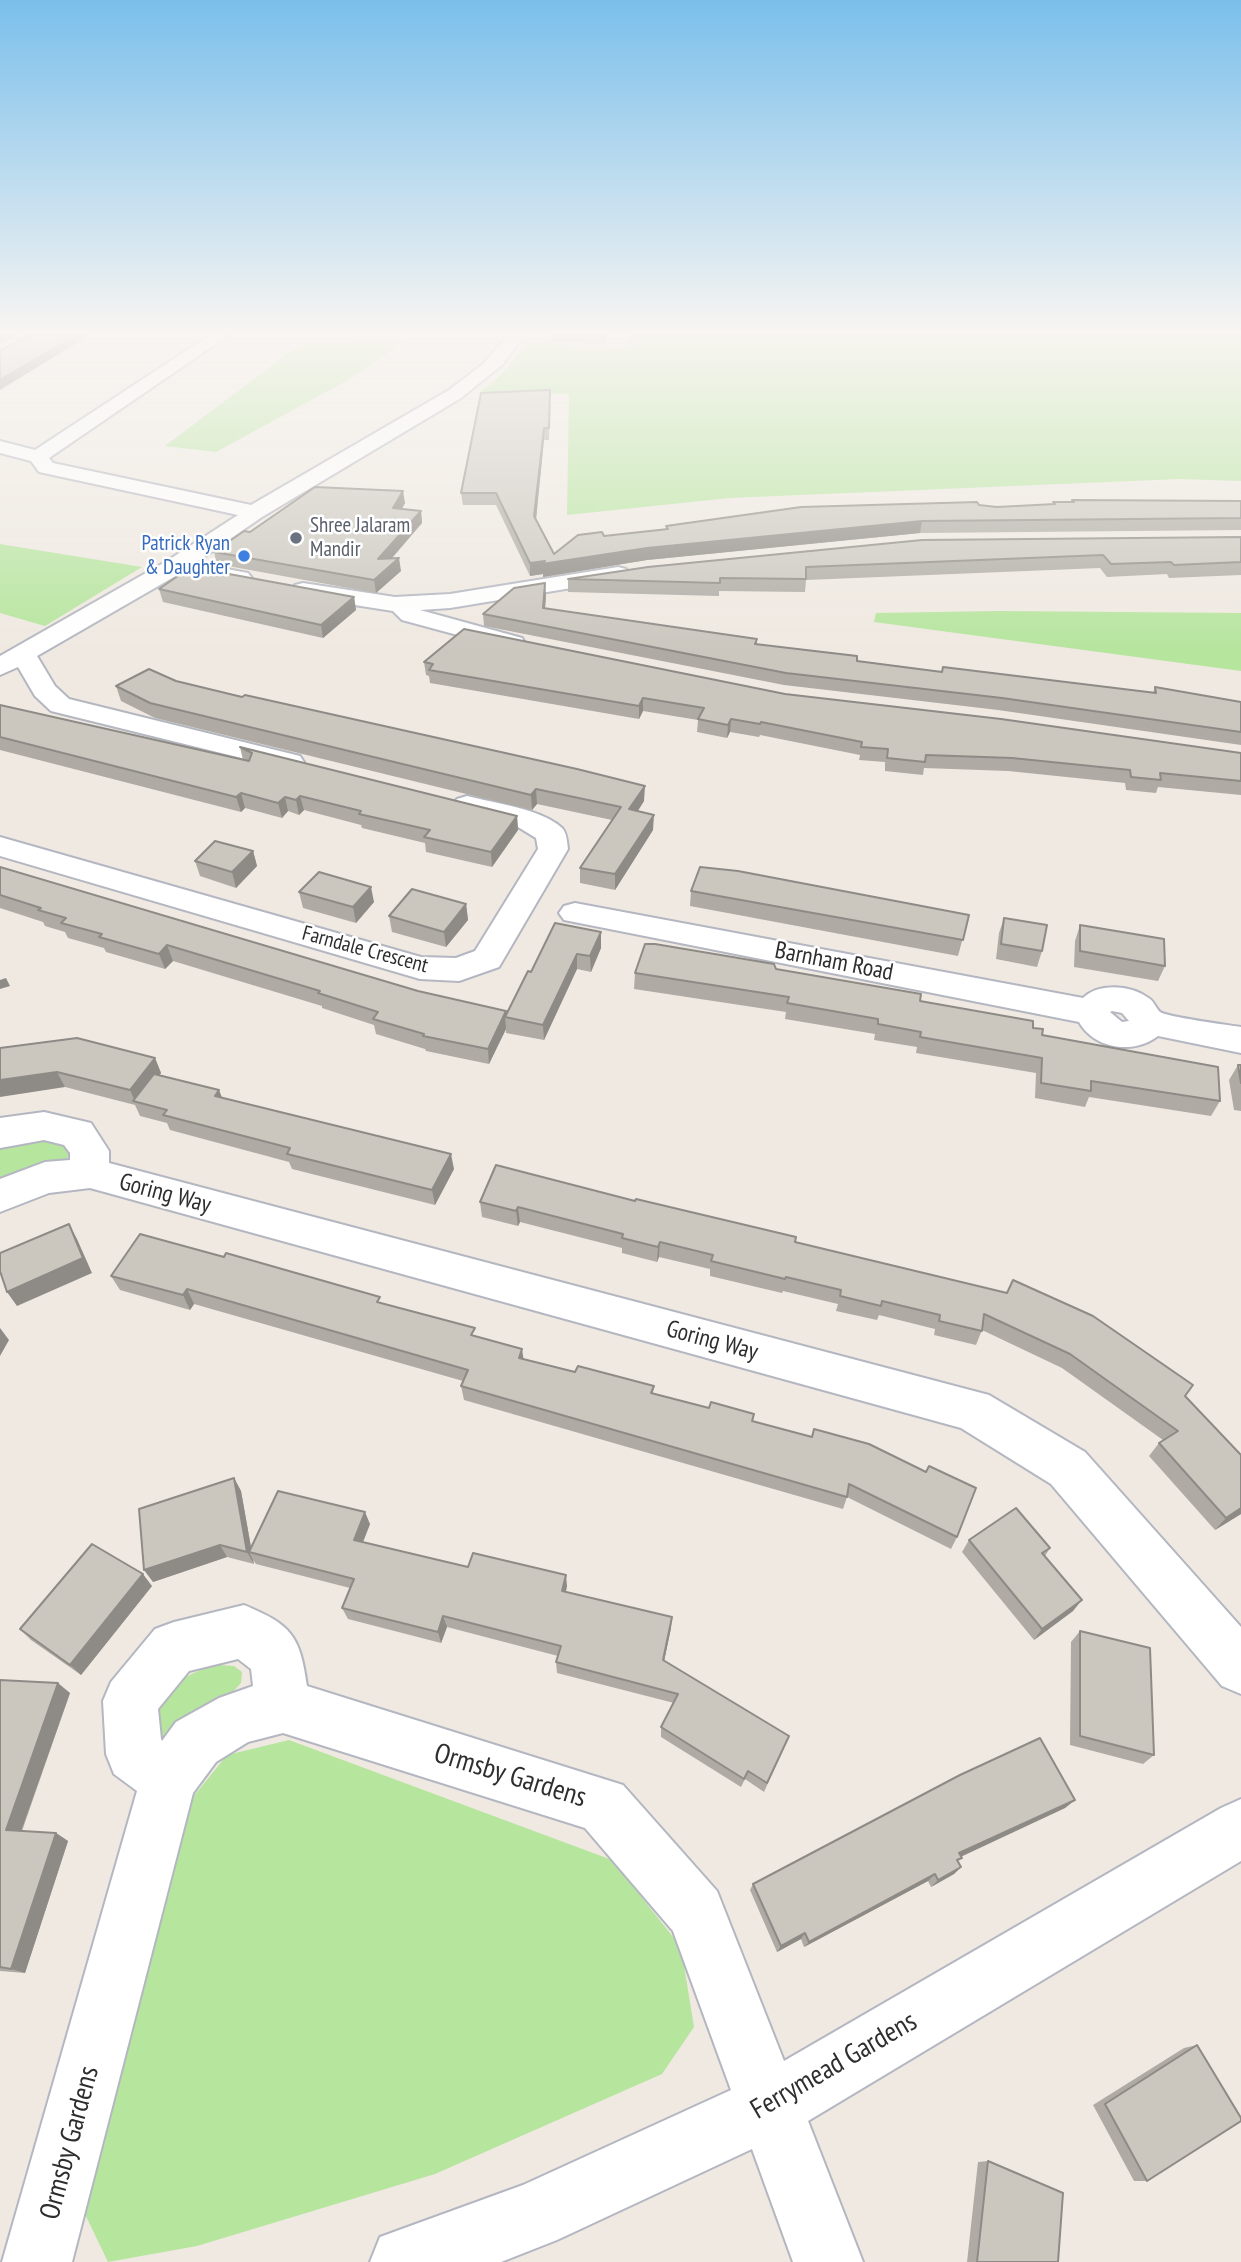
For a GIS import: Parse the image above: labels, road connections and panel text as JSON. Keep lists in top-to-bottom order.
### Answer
{
  "streets": {
    "street": [
      "Farndale Crescent",
      "Barnham Road",
      "Goring Way",
      "Ormsby Gardens",
      "Ferrymead Gardens"
    ]
  },
  "crossings": [
    ["Ormsby Gardens", "Ferrymead Gardens"]
  ],
  "places": ["Shree Jalaram Mandir", "Patrick Ryan & Daughter"]
}
